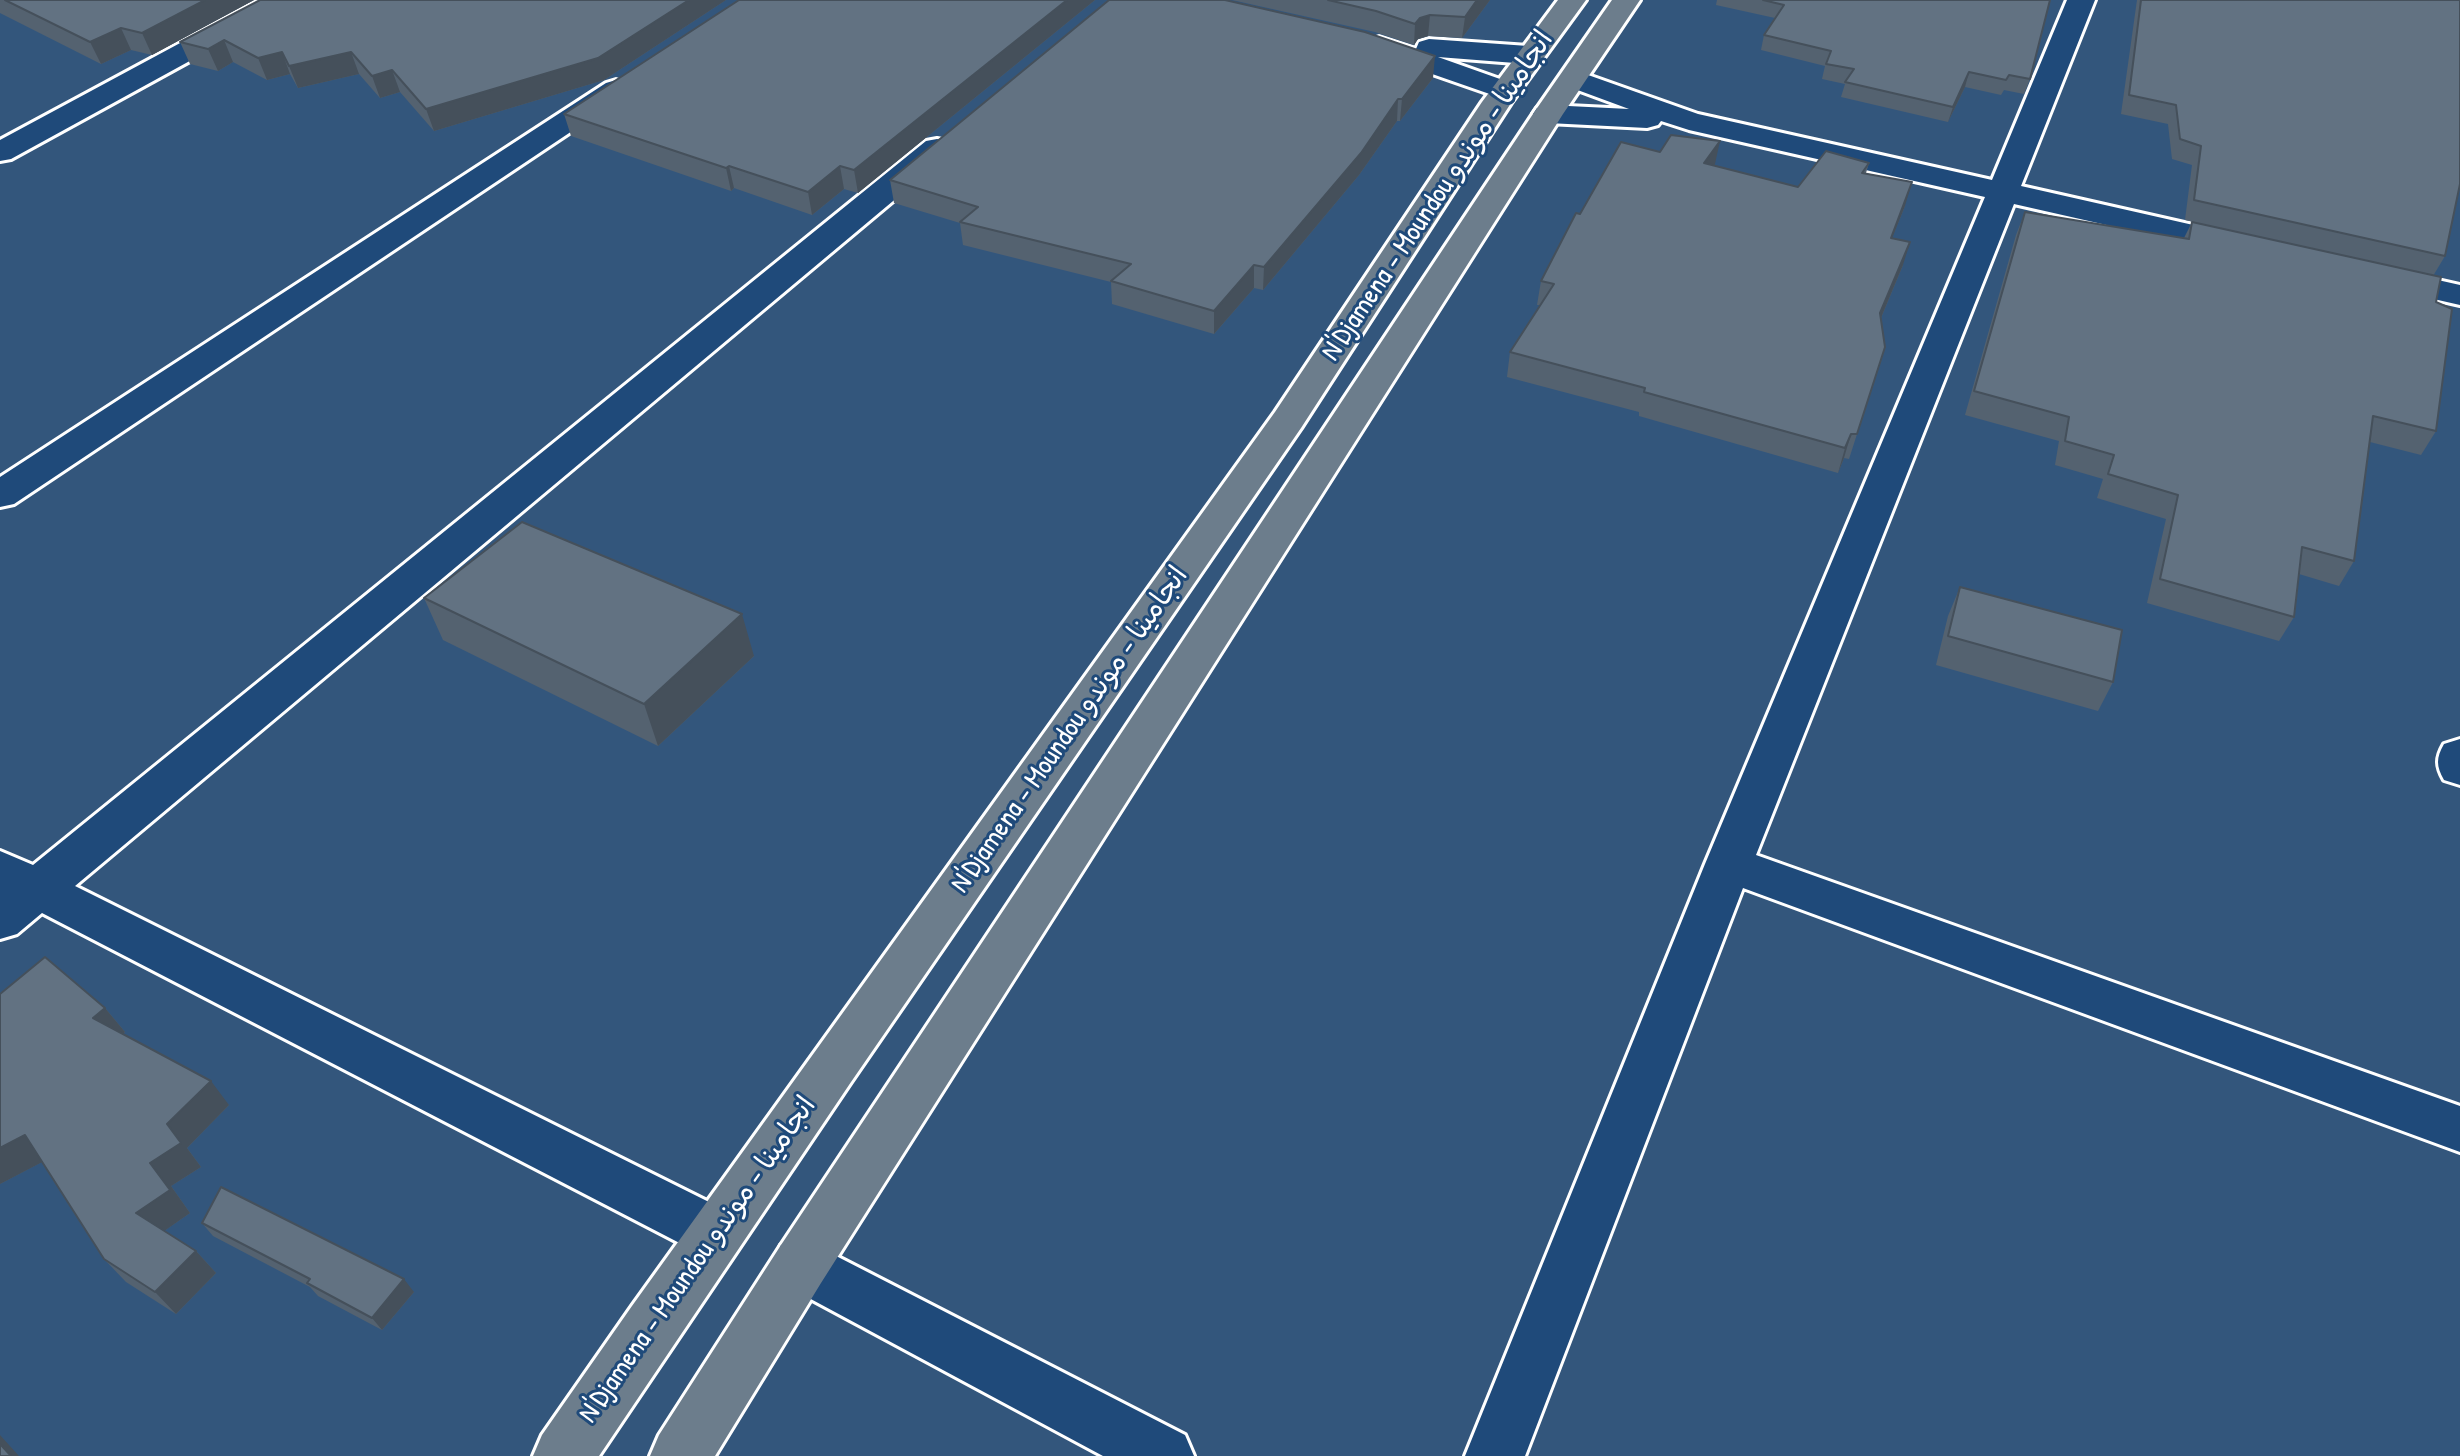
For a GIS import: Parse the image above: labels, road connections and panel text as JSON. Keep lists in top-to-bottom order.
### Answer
{
  "streets": {
    "main road": ["N'Djamena - Moundou انجامينا - موندو"]
  }
}
